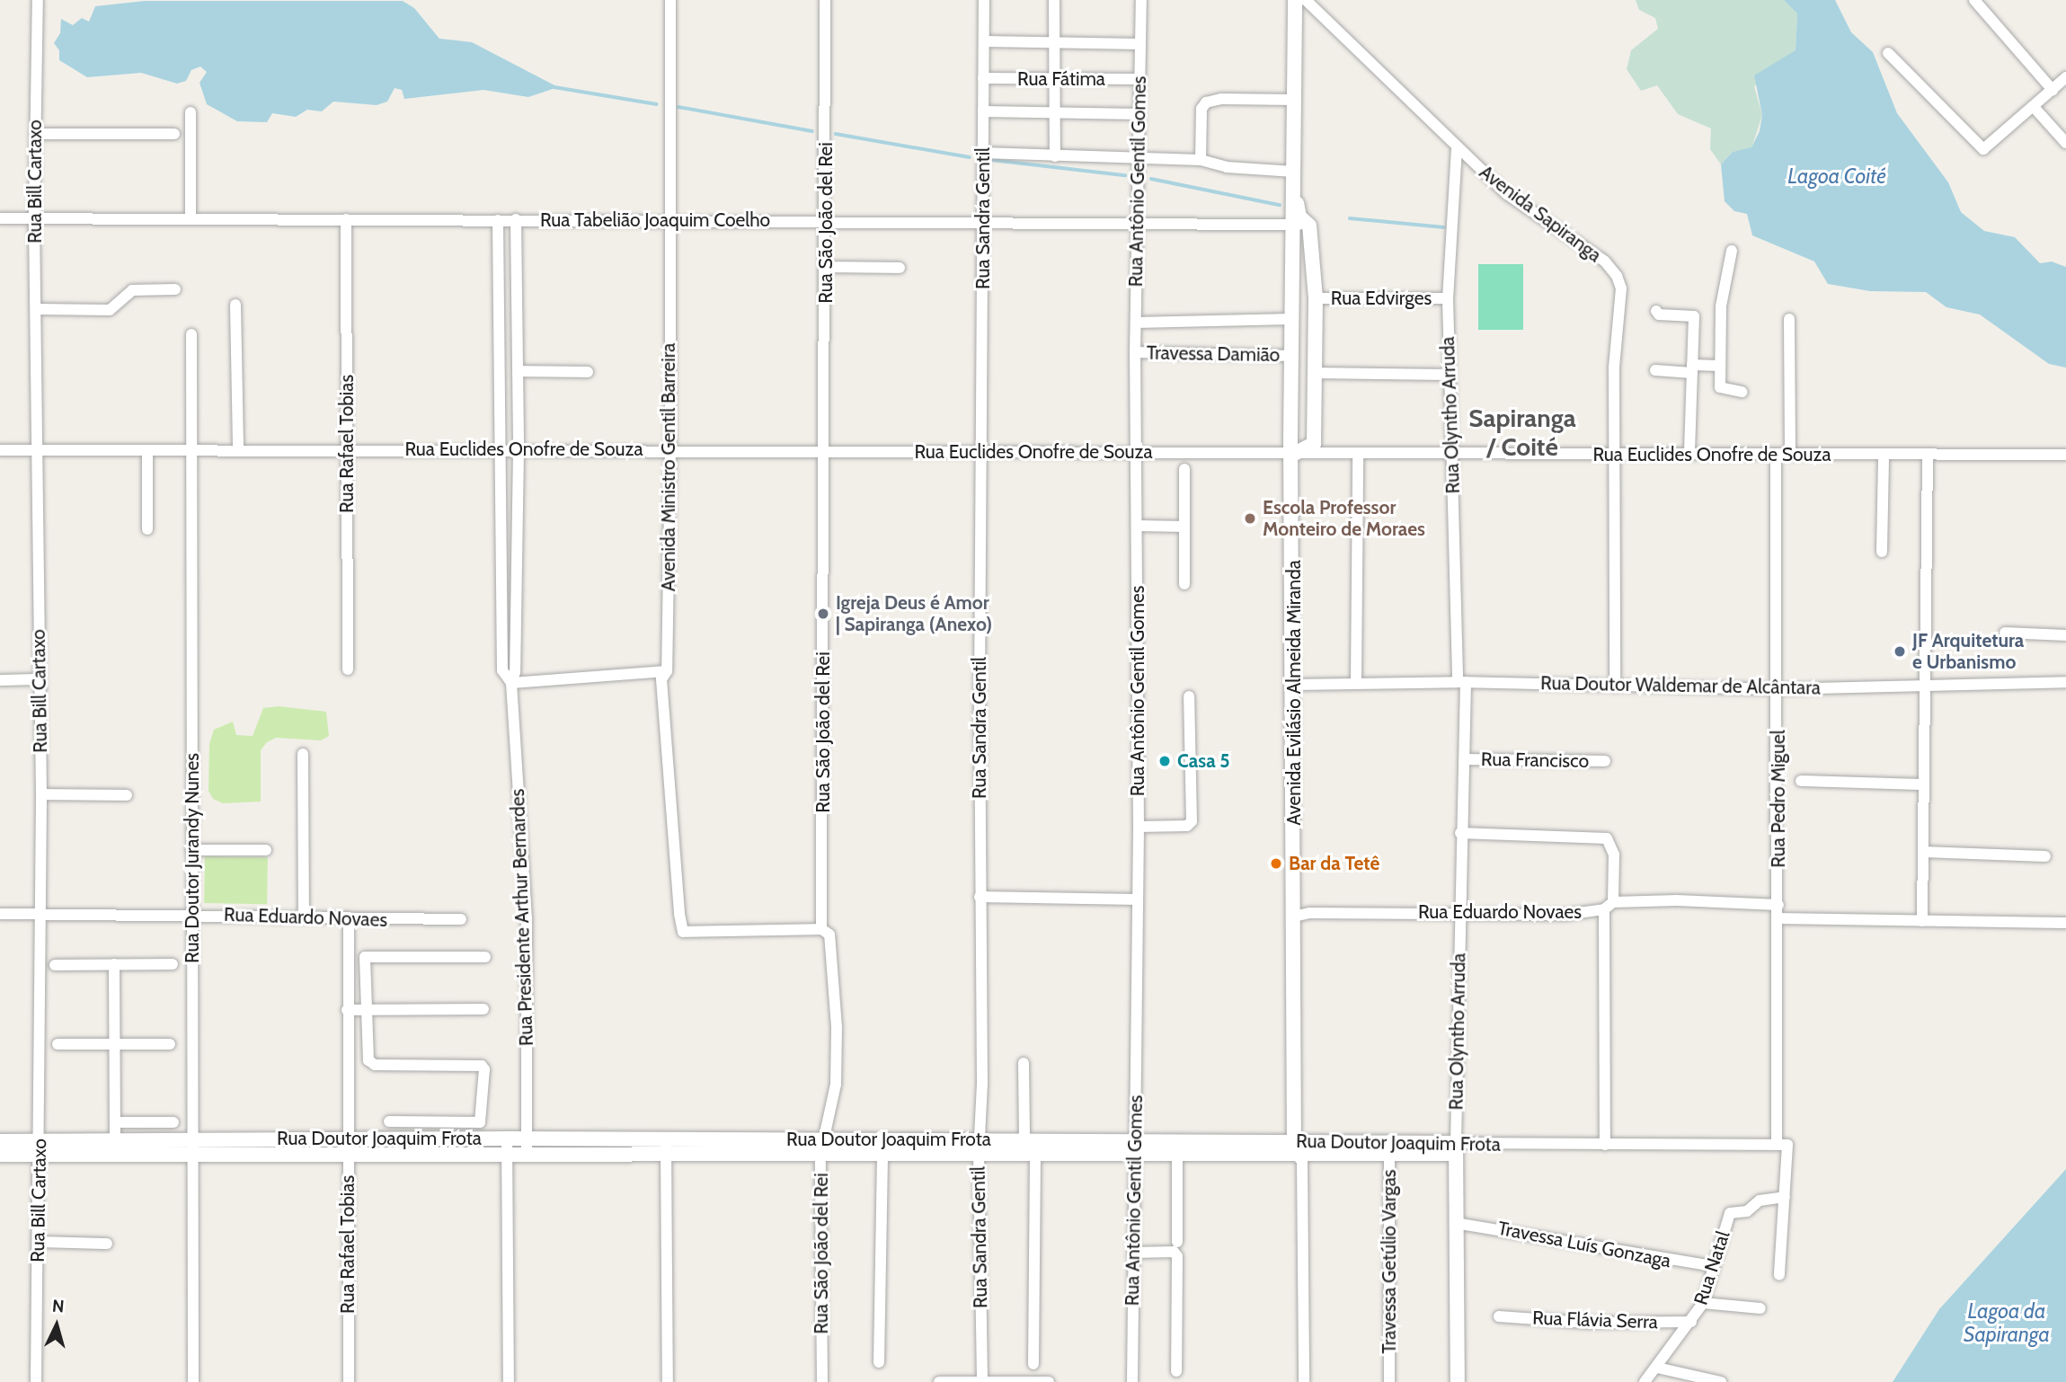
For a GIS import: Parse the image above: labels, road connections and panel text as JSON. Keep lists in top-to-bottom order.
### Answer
{
  "streets": {
    "street": [
      "Rua Fátima",
      "Rua Bill Cartaxo",
      "Rua Antônio Gentil Gomes",
      "Avenida Sapiranga",
      "Rua Sandra Gentil",
      "Rua Tabelião Joaquim Coelho",
      "Rua São João del Rei",
      "Rua Edvirges",
      "Travessa Damião",
      "Rua Olyntho Arruda",
      "Rua Rafael Tobias",
      "Rua Euclides Onofre de Souza",
      "Avenida Ministro Gentil Barreira",
      "Rua Doutor Waldemar de Alcântara",
      "Avenida Evilásio Almeida Miranda",
      "Rua Francisco",
      "Rua Pedro Miguel",
      "Rua Doutor Jurandy Nunes",
      "Rua Eduardo Novaes",
      "Rua Presidente Arthur Bernardes",
      "Rua Doutor Joaquim Frota",
      "Travessa Luís Gonzaga",
      "Travessa Getúlio Vargas",
      "Rua Natal",
      "Rua Flávia Serra"
    ]
  },
  "crossings": [
    ["Rua Fátima", "Rua Antônio Gentil Gomes"],
    ["Rua Fátima", "Rua Sandra Gentil"],
    ["Rua Bill Cartaxo", "Rua Tabelião Joaquim Coelho"],
    ["Rua Bill Cartaxo", "Rua Euclides Onofre de Souza"],
    ["Rua Bill Cartaxo", "Rua Eduardo Novaes"],
    ["Rua Bill Cartaxo", "Rua Doutor Joaquim Frota"],
    ["Rua Antônio Gentil Gomes", "Rua Tabelião Joaquim Coelho"],
    ["Rua Antônio Gentil Gomes", "Travessa Damião"],
    ["Rua Antônio Gentil Gomes", "Rua Euclides Onofre de Souza"],
    ["Rua Antônio Gentil Gomes", "Rua Doutor Joaquim Frota"],
    ["Avenida Sapiranga", "Rua Olyntho Arruda"],
    ["Avenida Sapiranga", "Rua Euclides Onofre de Souza"],
    ["Rua Sandra Gentil", "Rua Tabelião Joaquim Coelho"],
    ["Rua Sandra Gentil", "Rua Euclides Onofre de Souza"],
    ["Rua Sandra Gentil", "Rua Doutor Joaquim Frota"],
    ["Rua Tabelião Joaquim Coelho", "Rua São João del Rei"],
    ["Rua Tabelião Joaquim Coelho", "Rua Rafael Tobias"],
    ["Rua Tabelião Joaquim Coelho", "Avenida Ministro Gentil Barreira"],
    ["Rua Tabelião Joaquim Coelho", "Avenida Evilásio Almeida Miranda"],
    ["Rua Tabelião Joaquim Coelho", "Rua Presidente Arthur Bernardes"],
    ["Rua São João del Rei", "Rua Euclides Onofre de Souza"],
    ["Rua São João del Rei", "Avenida Ministro Gentil Barreira"],
    ["Rua São João del Rei", "Rua Doutor Joaquim Frota"],
    ["Rua Edvirges", "Rua Olyntho Arruda"],
    ["Rua Edvirges", "Avenida Evilásio Almeida Miranda"],
    ["Travessa Damião", "Avenida Evilásio Almeida Miranda"],
    ["Rua Olyntho Arruda", "Rua Euclides Onofre de Souza"],
    ["Rua Olyntho Arruda", "Rua Doutor Waldemar de Alcântara"],
    ["Rua Olyntho Arruda", "Rua Francisco"],
    ["Rua Olyntho Arruda", "Rua Eduardo Novaes"],
    ["Rua Olyntho Arruda", "Rua Doutor Joaquim Frota"],
    ["Rua Olyntho Arruda", "Travessa Luís Gonzaga"],
    ["Rua Rafael Tobias", "Rua Euclides Onofre de Souza"],
    ["Rua Rafael Tobias", "Rua Eduardo Novaes"],
    ["Rua Rafael Tobias", "Rua Doutor Joaquim Frota"],
    ["Rua Euclides Onofre de Souza", "Avenida Ministro Gentil Barreira"],
    ["Rua Euclides Onofre de Souza", "Avenida Evilásio Almeida Miranda"],
    ["Rua Euclides Onofre de Souza", "Rua Pedro Miguel"],
    ["Rua Euclides Onofre de Souza", "Rua Doutor Jurandy Nunes"],
    ["Rua Euclides Onofre de Souza", "Rua Presidente Arthur Bernardes"],
    ["Rua Doutor Waldemar de Alcântara", "Avenida Evilásio Almeida Miranda"],
    ["Rua Doutor Waldemar de Alcântara", "Rua Pedro Miguel"],
    ["Avenida Evilásio Almeida Miranda", "Rua Eduardo Novaes"],
    ["Avenida Evilásio Almeida Miranda", "Rua Doutor Joaquim Frota"],
    ["Rua Pedro Miguel", "Rua Eduardo Novaes"],
    ["Rua Pedro Miguel", "Rua Doutor Joaquim Frota"],
    ["Rua Doutor Jurandy Nunes", "Rua Eduardo Novaes"],
    ["Rua Doutor Jurandy Nunes", "Rua Doutor Joaquim Frota"],
    ["Rua Presidente Arthur Bernardes", "Rua Doutor Joaquim Frota"],
    ["Rua Doutor Joaquim Frota", "Travessa Getúlio Vargas"],
    ["Travessa Luís Gonzaga", "Rua Natal"],
    ["Rua Natal", "Rua Flávia Serra"]
  ],
  "districts": ["Sapiranga / Coité"],
  "water": ["Lagoa Coité", "Lagoa da Sapiranga"],
  "places": [
    "Escola Professor Monteiro de Moraes",
    "Igreja Deus é Amor | Sapiranga (Anexo)",
    "JF Arquitetura e Urbanismo",
    "Casa 5",
    "Bar da Tetê"
  ],
  "north": "top"
}
